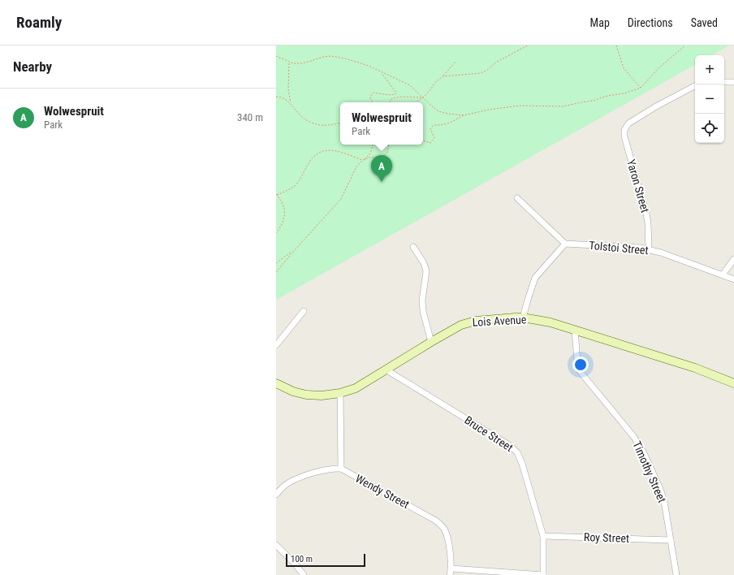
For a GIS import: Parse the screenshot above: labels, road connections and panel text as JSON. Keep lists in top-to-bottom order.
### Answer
{
  "streets": {
    "street": [
      "Yaron Street",
      "Tolstoi Street",
      "Lois Avenue",
      "Bruce Street",
      "Timothy Street",
      "Wendy Street",
      "Roy Street"
    ]
  },
  "crossings": [
    ["Yaron Street", "Tolstoi Street"],
    ["Lois Avenue", "Bruce Street"],
    ["Lois Avenue", "Timothy Street"],
    ["Bruce Street", "Roy Street"],
    ["Timothy Street", "Roy Street"]
  ],
  "scale_bar": "100 m",
  "page": {
    "header": "Roamly",
    "nav": ["Map", "Directions", "Saved"],
    "heading": "Nearby",
    "map_buttons": ["+", "−"],
    "list": [
      {
        "mark": "A",
        "name": "Wolwespruit",
        "note": "Park",
        "value": "340 m"
      }
    ],
    "popup": ["Wolwespruit", "Park"],
    "pins": "A",
    "scale": "100 m"
  }
}
